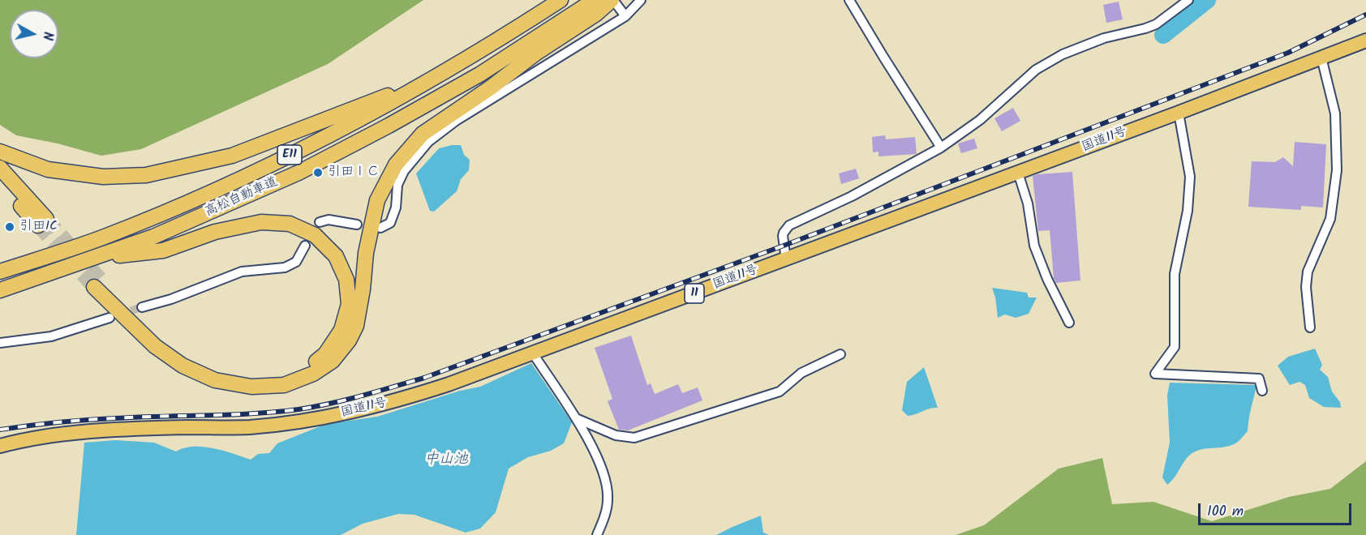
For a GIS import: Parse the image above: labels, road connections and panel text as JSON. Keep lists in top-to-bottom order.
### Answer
{
  "streets": {
    "highway": [
      "国道11号",
      "E11",
      "高松自動車道",
      "11"
    ]
  },
  "water": ["中山池"],
  "places": ["引田ＩＣ", "引田IC"],
  "scale_bar": "100 m",
  "north": "right"
}
